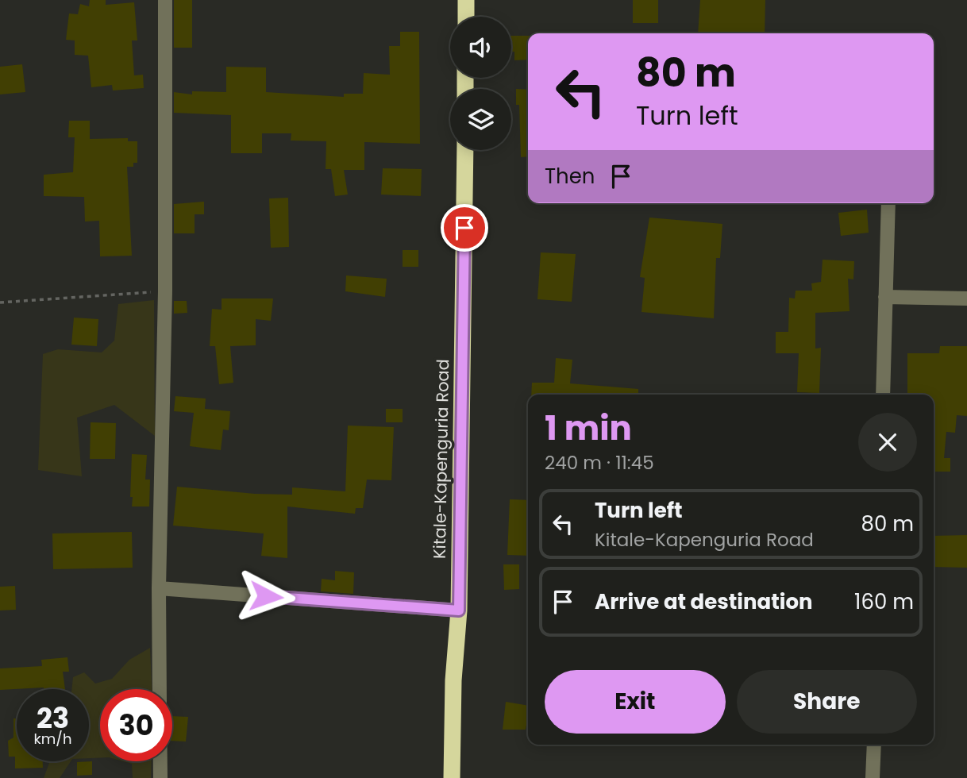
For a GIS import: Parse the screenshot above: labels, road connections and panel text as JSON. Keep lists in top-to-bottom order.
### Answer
{
  "streets": {
    "highway": ["Kitale-Kapenguria Road"]
  },
  "page": {
    "turn": ["80 m", "Turn left"],
    "then": "Then",
    "heading": ["1 min", "240 m · 11:45"],
    "list": [
      {
        "name": "Turn left",
        "note": "Kitale-Kapenguria Road",
        "value": "80 m"
      },
      {
        "name": "Arrive at destination",
        "value": "160 m"
      }
    ],
    "buttons": ["Exit", "Share"],
    "speed": "23 km/h",
    "limit": "30"
  }
}
